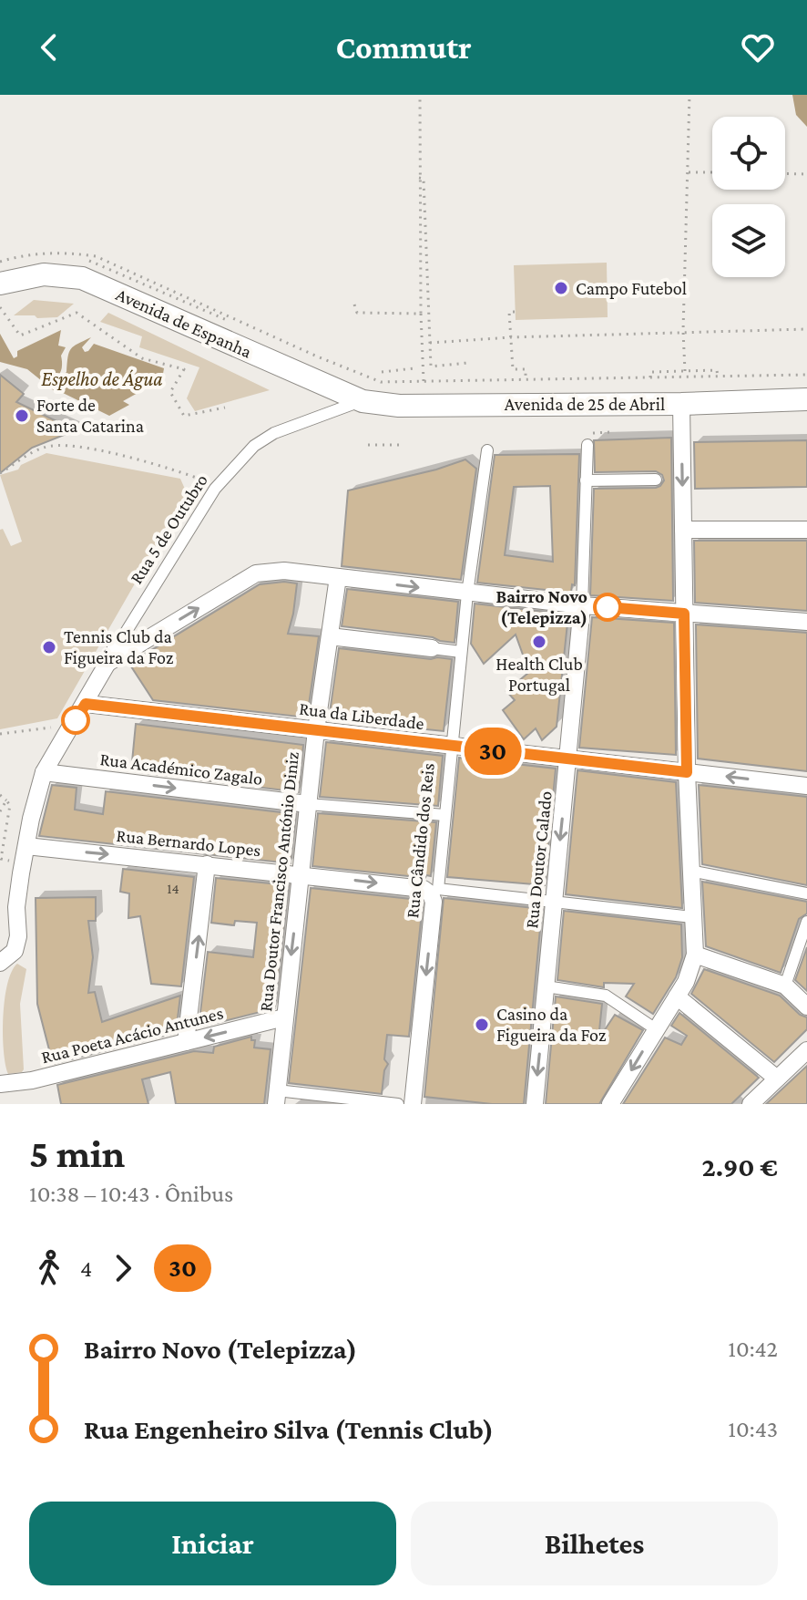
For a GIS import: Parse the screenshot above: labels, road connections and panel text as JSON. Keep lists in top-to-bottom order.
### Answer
{
  "streets": {
    "main road": ["Avenida de Espanha", "Avenida de 25 de Abril"],
    "street": [
      "Rua 5 de Outubro",
      "Rua da Liberdade",
      "Rua Académico Zagalo",
      "Rua Cândido dos Reis",
      "Rua Bernardo Lopes",
      "Rua Doutor Calado",
      "Rua Doutor Francisco António Diniz",
      "Rua Poeta Acácio Antunes"
    ]
  },
  "crossings": [
    ["Avenida de Espanha", "Avenida de 25 de Abril"],
    ["Avenida de Espanha", "Rua 5 de Outubro"],
    ["Avenida de 25 de Abril", "Rua 5 de Outubro"],
    ["Rua 5 de Outubro", "Rua da Liberdade"],
    ["Rua 5 de Outubro", "Rua Académico Zagalo"],
    ["Rua 5 de Outubro", "Rua Bernardo Lopes"],
    ["Rua da Liberdade", "Rua Cândido dos Reis"],
    ["Rua da Liberdade", "Rua Doutor Calado"],
    ["Rua da Liberdade", "Rua Doutor Francisco António Diniz"],
    ["Rua Académico Zagalo", "Rua Cândido dos Reis"],
    ["Rua Académico Zagalo", "Rua Doutor Francisco António Diniz"],
    ["Rua Cândido dos Reis", "Rua Bernardo Lopes"],
    ["Rua Bernardo Lopes", "Rua Doutor Calado"],
    ["Rua Bernardo Lopes", "Rua Doutor Francisco António Diniz"],
    ["Rua Doutor Francisco António Diniz", "Rua Poeta Acácio Antunes"]
  ],
  "one_way": ["Rua Académico Zagalo", "Rua Bernardo Lopes"],
  "water": ["Espelho de Água"],
  "places": [
    "Campo Futebol",
    "Forte de Santa Catarina",
    "Bairro Novo (Telepizza)",
    "Health Club Portugal",
    "Tennis Club da Figueira da Foz",
    "Casino da Figueira da Foz"
  ],
  "lines": ["bus line 30"],
  "house_numbers": ["14"],
  "page": {
    "header": "Commutr",
    "on_map": "30",
    "heading": ["5 min", "10:38 – 10:43 · Ônibus", "2.90 €"],
    "legs": ["4", "30"],
    "list": [
      {
        "name": "Bairro Novo (Telepizza)",
        "value": "10:42"
      },
      {
        "name": "Rua Engenheiro Silva (Tennis Club)",
        "value": "10:43"
      }
    ],
    "buttons": ["Iniciar", "Bilhetes"]
  }
}
